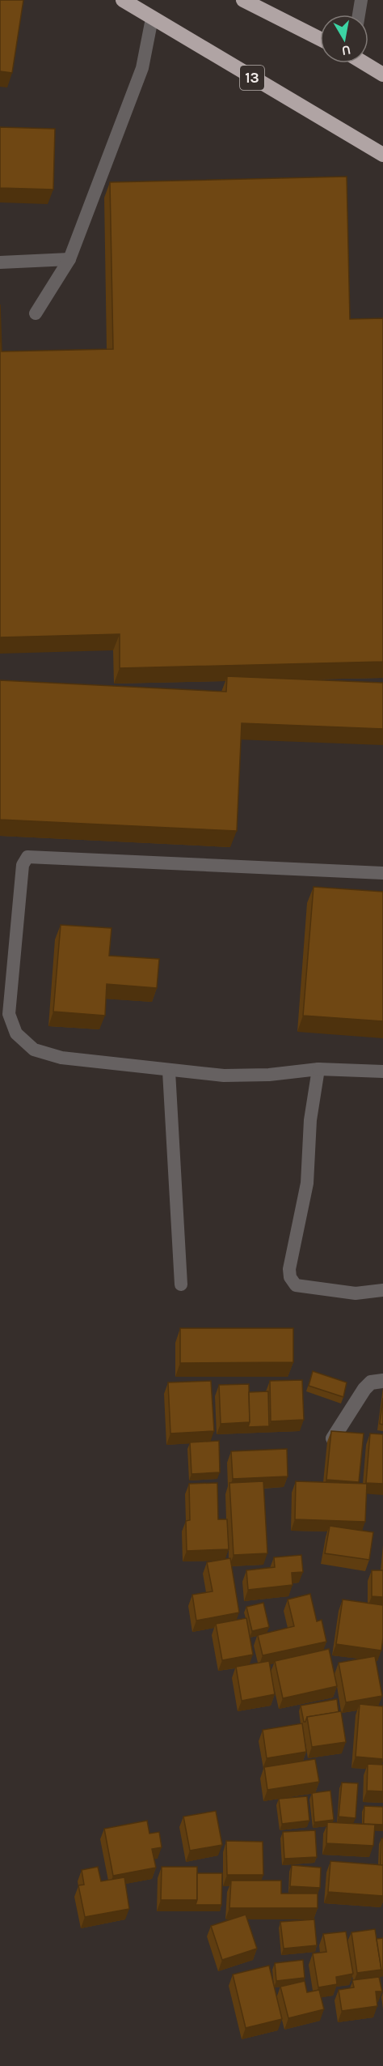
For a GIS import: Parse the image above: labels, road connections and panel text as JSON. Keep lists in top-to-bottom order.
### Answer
{
  "streets": {
    "highway": ["13"]
  },
  "north": "bottom"
}
